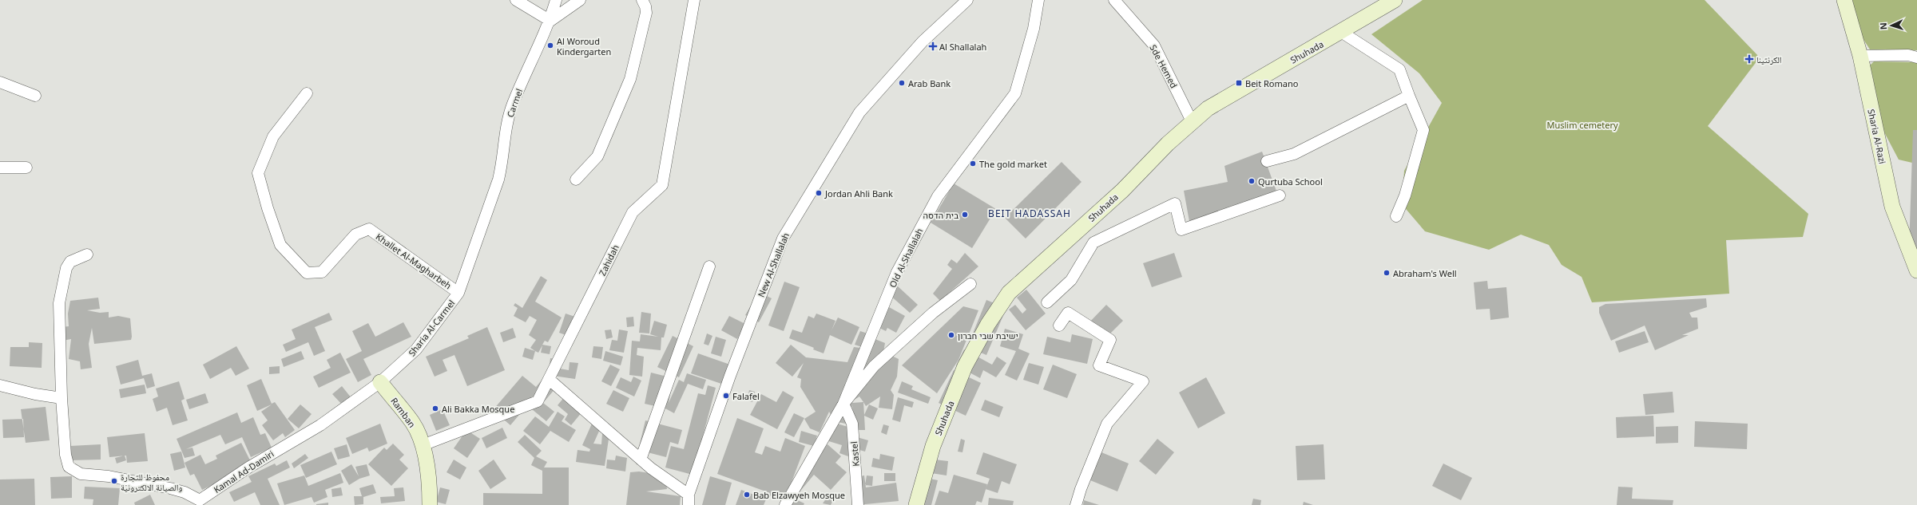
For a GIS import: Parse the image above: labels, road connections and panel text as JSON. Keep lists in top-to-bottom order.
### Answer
{
  "streets": {
    "street": [
      "Shuhada",
      "Sde Hemed",
      "Carmel",
      "Sharia Al-Razi",
      "Old Al-Shallalah",
      "Zahidah",
      "Khallet Al-Magharbeh",
      "New Al-Shallalah",
      "Sharia Al-Carmel",
      "Ramban",
      "Kastel",
      "Kamal Ad-Damiri"
    ]
  },
  "crossings": [
    ["Shuhada", "Sde Hemed"],
    ["Carmel", "Khallet Al-Magharbeh"],
    ["Carmel", "Sharia Al-Carmel"],
    ["Old Al-Shallalah", "Kastel"],
    ["Zahidah", "Ramban"],
    ["Khallet Al-Magharbeh", "Sharia Al-Carmel"],
    ["Sharia Al-Carmel", "Ramban"],
    ["Sharia Al-Carmel", "Kamal Ad-Damiri"],
    ["Ramban", "Kamal Ad-Damiri"]
  ],
  "districts": ["BEIT HADASSAH"],
  "parks": ["Muslim cemetery"],
  "places": {
    "other": [
      "Al Woroud Kindergarten",
      "Arab Bank",
      "The gold market",
      "Qurtuba School",
      "Jordan Ahli Bank",
      "בית הדסה",
      "Abraham's Well",
      "ישיבת שבי חברון",
      "Falafel",
      "Ali Bakka Mosque",
      "محفوظ للتجارة والصيانة الالكترونية",
      "Bab Elzawyeh Mosque"
    ],
    "health": ["Al Shallalah", "الكرنتينا"],
    "transit": ["Beit Romano"]
  },
  "north": "left"
}
